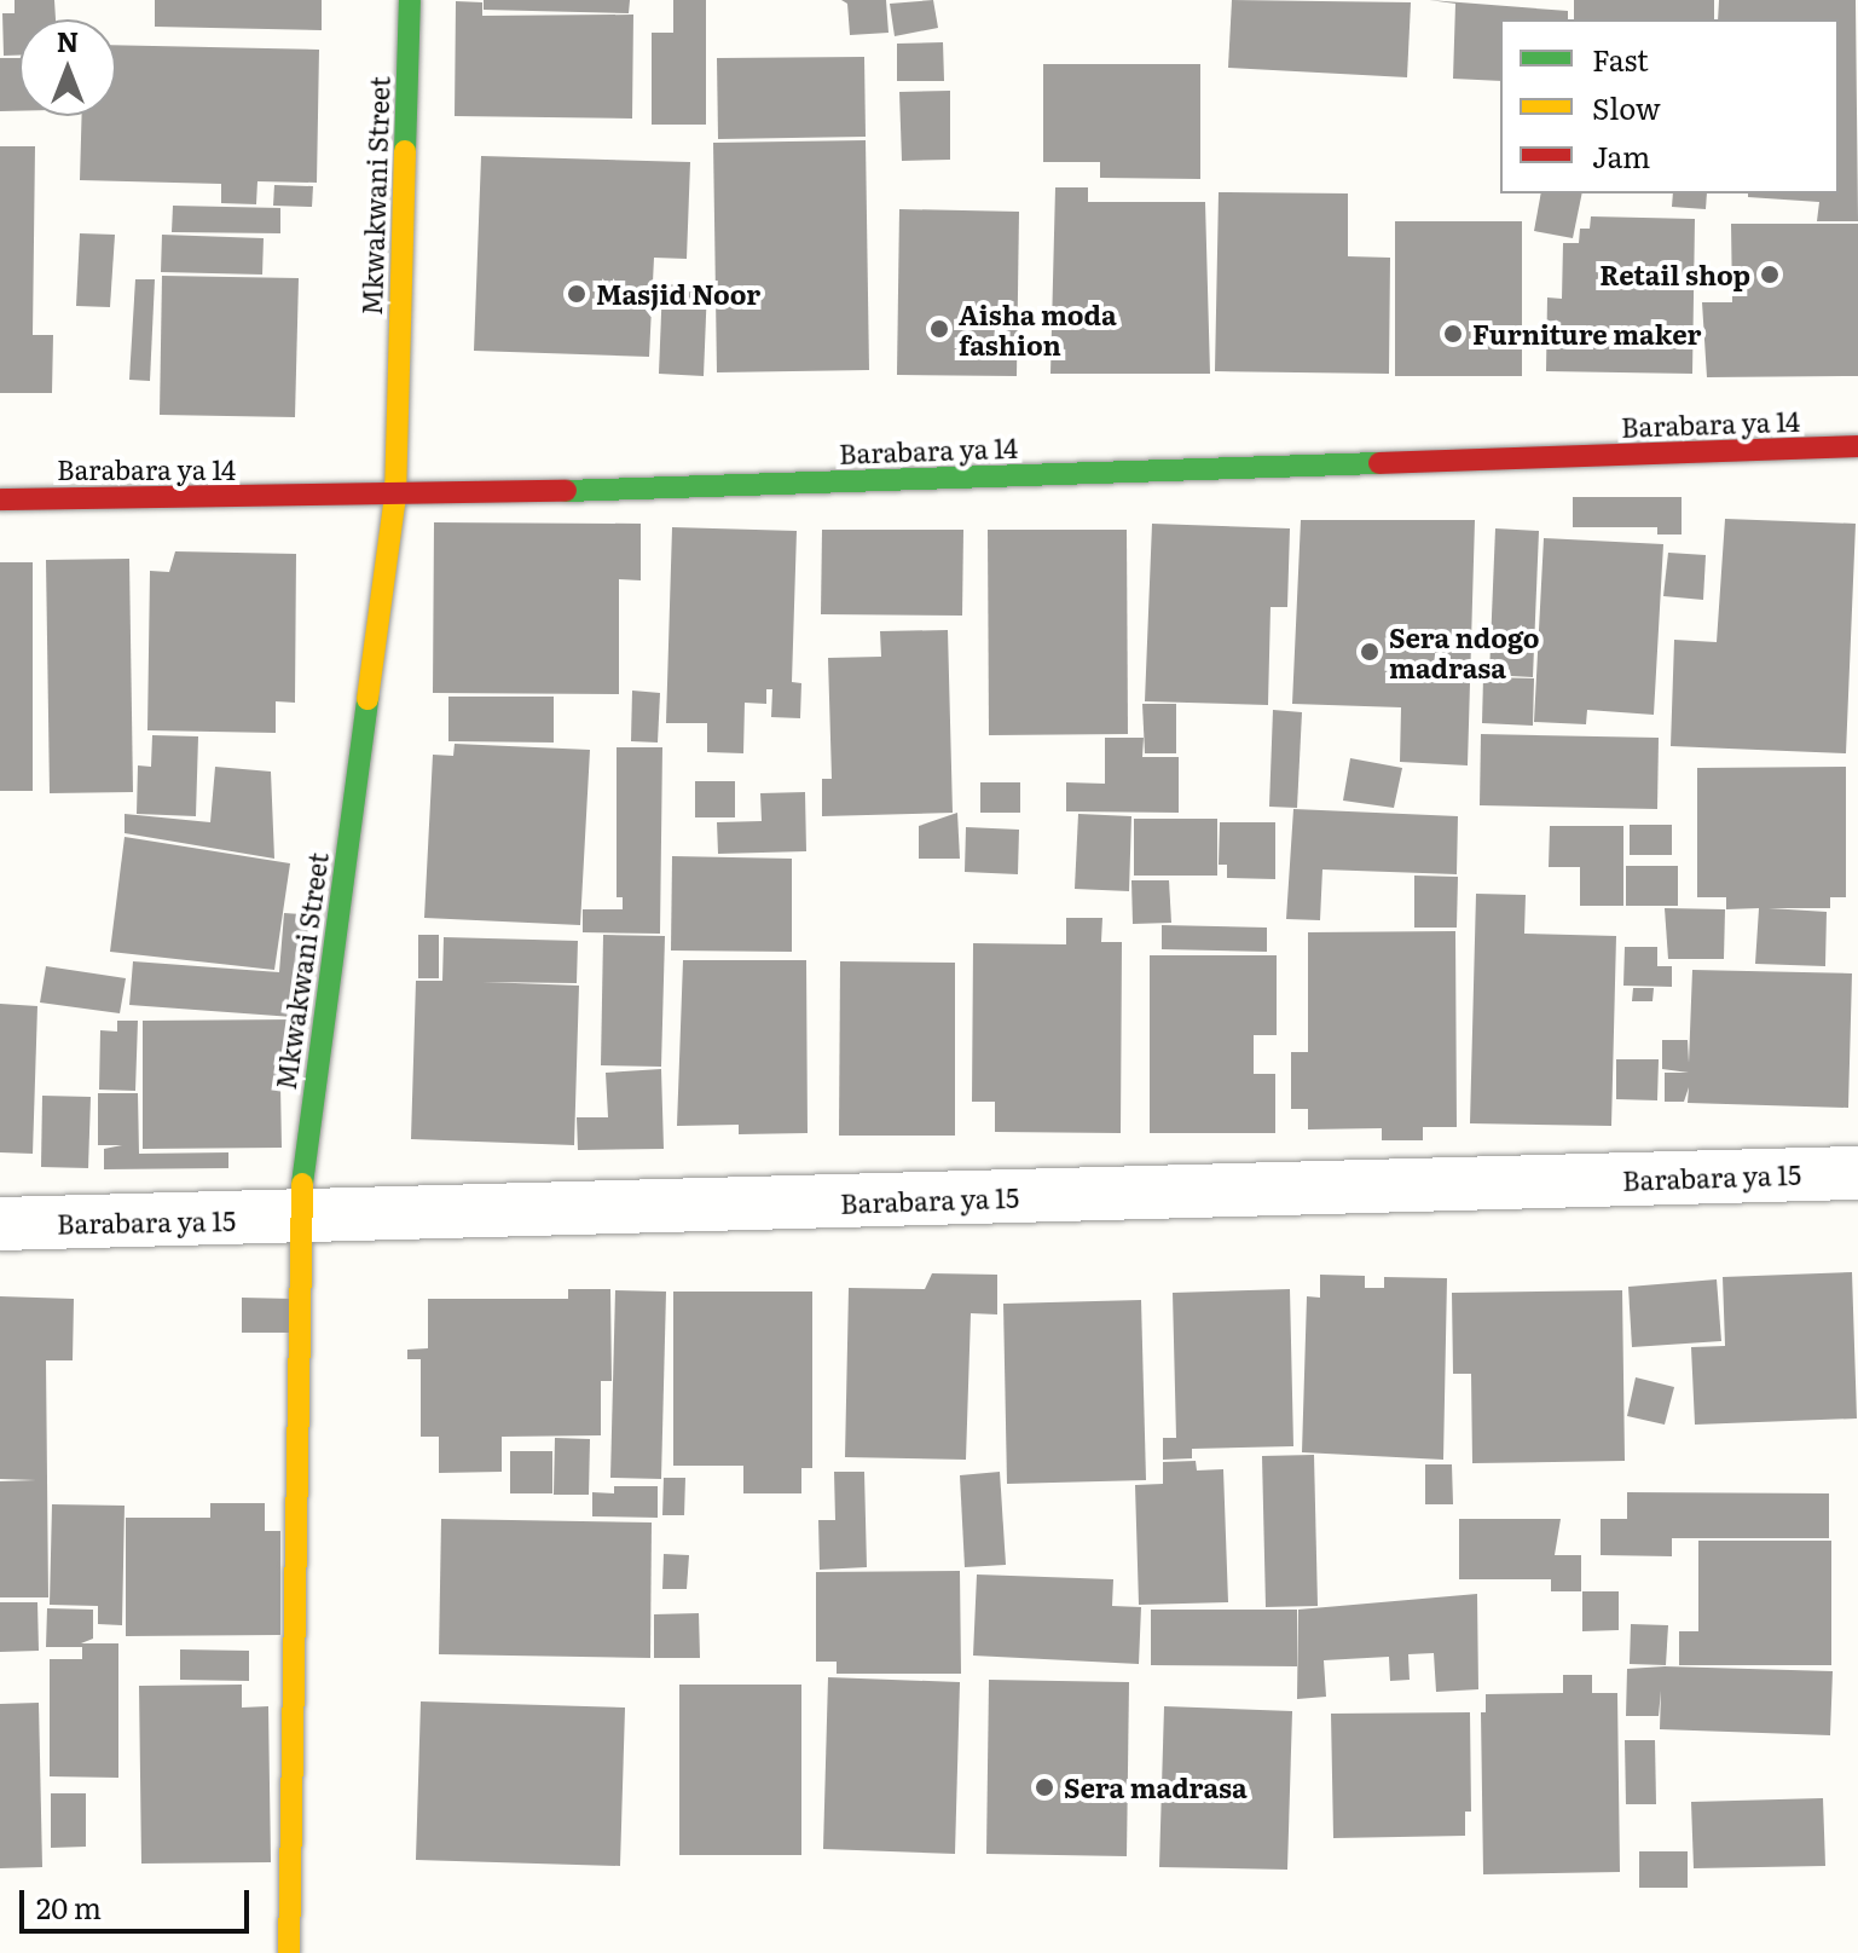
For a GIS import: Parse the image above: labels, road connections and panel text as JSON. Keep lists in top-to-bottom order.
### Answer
{
  "streets": {
    "street": ["Mkwakwani Street", "Barabara ya 14", "Barabara ya 15"]
  },
  "crossings": [
    ["Mkwakwani Street", "Barabara ya 14"],
    ["Mkwakwani Street", "Barabara ya 15"]
  ],
  "places": [
    "Retail shop",
    "Masjid Noor",
    "Aisha moda fashion",
    "Furniture maker",
    "Sera ndogo madrasa",
    "Sera madrasa"
  ],
  "legend": ["Fast", "Slow", "Jam"],
  "scale_bar": "20 m",
  "north": "top"
}
